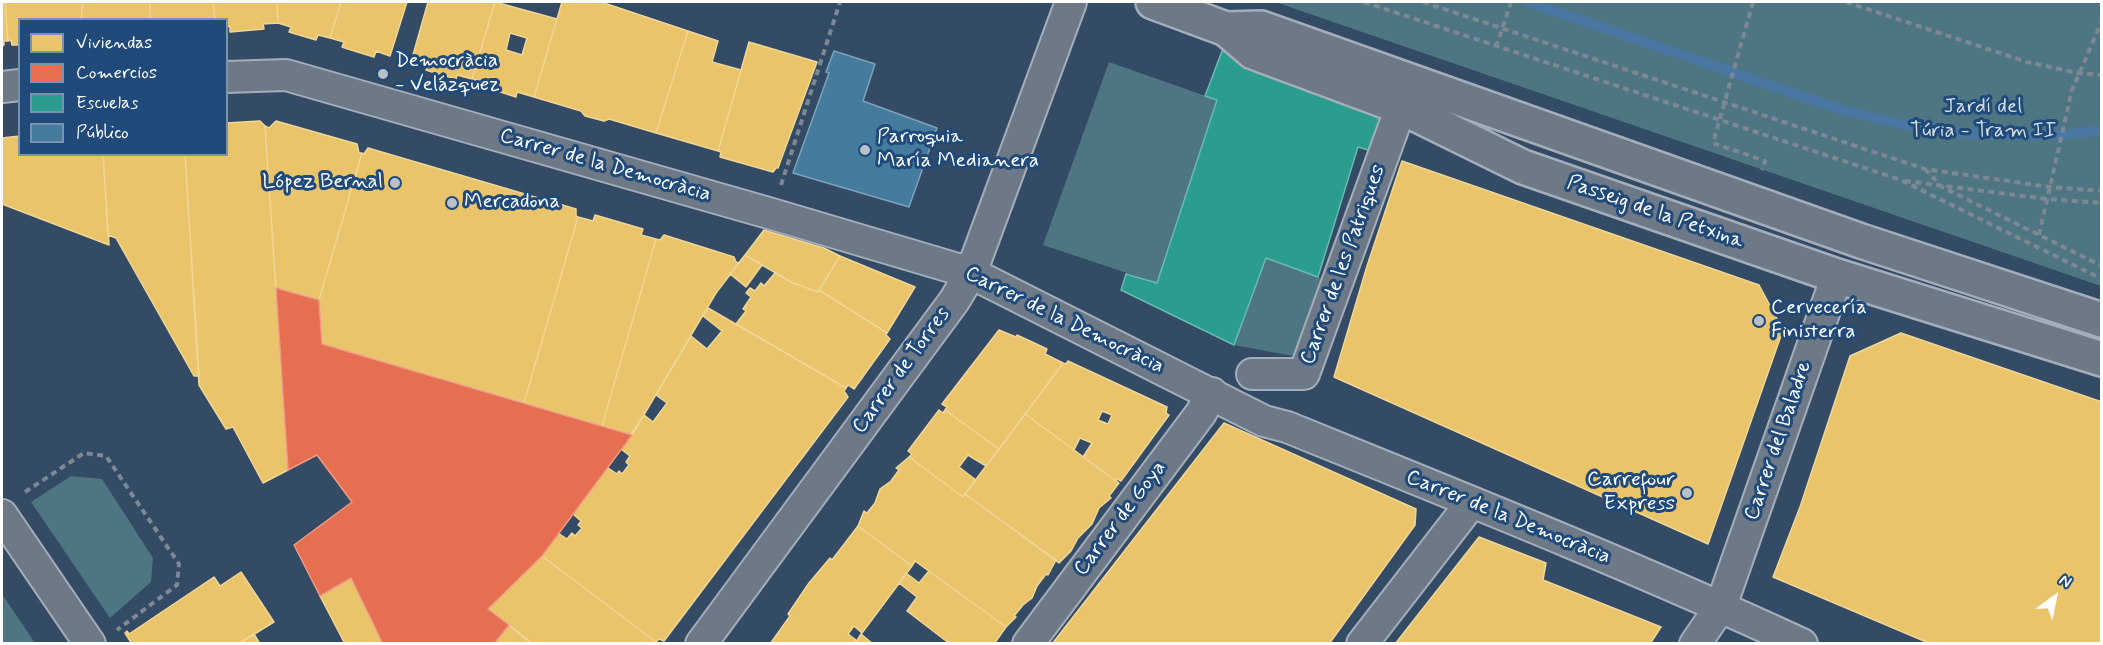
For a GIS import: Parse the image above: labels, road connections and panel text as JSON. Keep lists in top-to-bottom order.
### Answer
{
  "streets": {
    "main road": ["Passeig de la Petxina"],
    "street": [
      "Carrer de la Democràcia",
      "Carrer de les Patriques",
      "Carrer de Torres",
      "Carrer del Baladre",
      "Carrer de Goya"
    ]
  },
  "crossings": [
    ["Carrer de la Democràcia", "Carrer de Torres"],
    ["Carrer de la Democràcia", "Carrer del Baladre"],
    ["Carrer de la Democràcia", "Carrer de Goya"],
    ["Passeig de la Petxina", "Carrer de les Patriques"],
    ["Passeig de la Petxina", "Carrer del Baladre"]
  ],
  "parks": ["Jardí del Túria - Tram II"],
  "places": [
    "Democràcia - Velázquez",
    "Parroquia María Medianera",
    "López Bernal",
    "Mercadona",
    "Cervecería Finisterra",
    "Carrefour Express"
  ],
  "legend": [
    "Viviendas",
    "Comercios",
    "Escuelas",
    "Público"
  ],
  "north": "top right"
}
